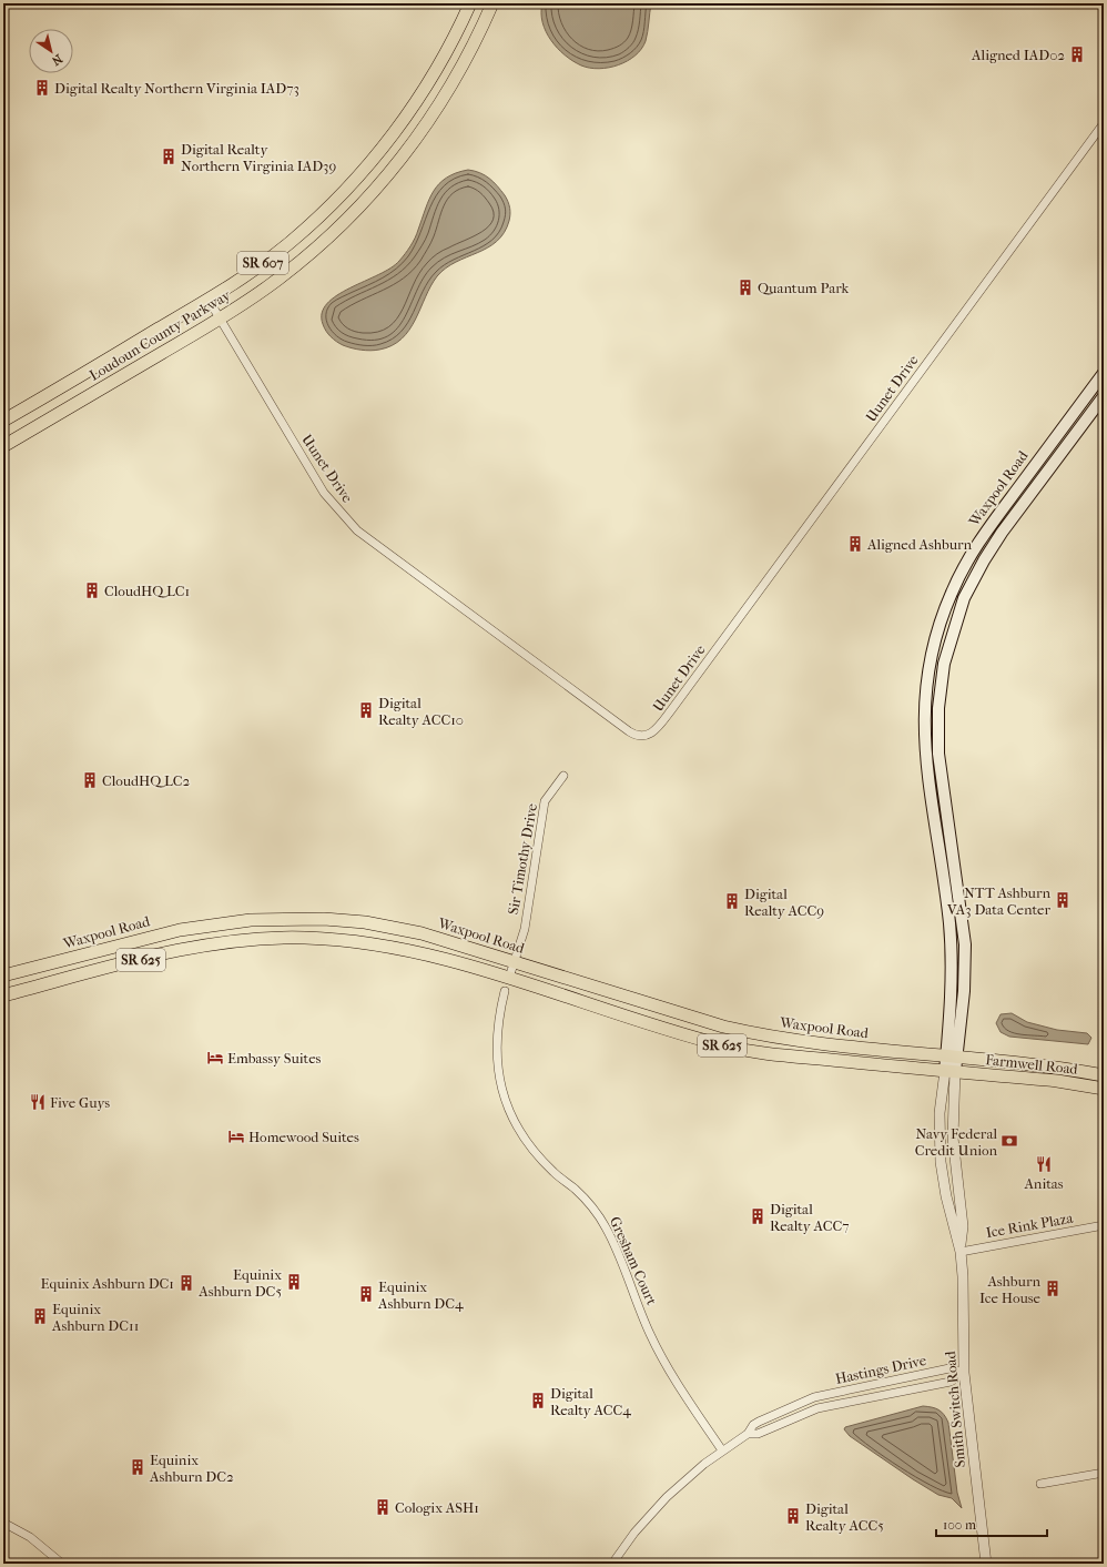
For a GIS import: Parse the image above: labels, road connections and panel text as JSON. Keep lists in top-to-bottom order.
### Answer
{
  "streets": {
    "main road": [
      "SR 607",
      "Loudoun County Parkway",
      "Waxpool Road",
      "SR 625",
      "Farmwell Road"
    ],
    "street": [
      "Uunet Drive",
      "Sir Timothy Drive",
      "Ice Rink Plaza",
      "Gresham Court",
      "Hastings Drive",
      "Smith Switch Road"
    ]
  },
  "crossings": [
    ["Loudoun County Parkway", "Uunet Drive"],
    ["Waxpool Road", "Sir Timothy Drive"],
    ["Waxpool Road", "SR 625"],
    ["Waxpool Road", "Farmwell Road"],
    ["Waxpool Road", "Smith Switch Road"],
    ["Sir Timothy Drive", "SR 625"],
    ["SR 625", "Farmwell Road"],
    ["SR 625", "Smith Switch Road"],
    ["Farmwell Road", "Smith Switch Road"],
    ["Ice Rink Plaza", "Smith Switch Road"],
    ["Gresham Court", "Hastings Drive"],
    ["Hastings Drive", "Smith Switch Road"]
  ],
  "places": {
    "building": [
      "Aligned IAD02",
      "Digital Realty Northern Virginia IAD73",
      "Digital Realty Northern Virginia IAD39",
      "Quantum Park",
      "Aligned Ashburn",
      "CloudHQ LC1",
      "Digital Realty ACC10",
      "CloudHQ LC2",
      "NTT Ashburn VA3 Data Center",
      "Digital Realty ACC9",
      "Digital Realty ACC7",
      "Equinix Ashburn DC5",
      "Equinix Ashburn DC1",
      "Ashburn Ice House",
      "Equinix Ashburn DC4",
      "Equinix Ashburn DC11",
      "Digital Realty ACC4",
      "Equinix Ashburn DC2",
      "Cologix ASH1",
      "Digital Realty ACC5"
    ],
    "hotel": ["Embassy Suites", "Homewood Suites"],
    "restaurant": ["Five Guys", "Anitas"],
    "bank": ["Navy Federal Credit Union"]
  },
  "scale_bar": "100 m",
  "north": "bottom right"
}
